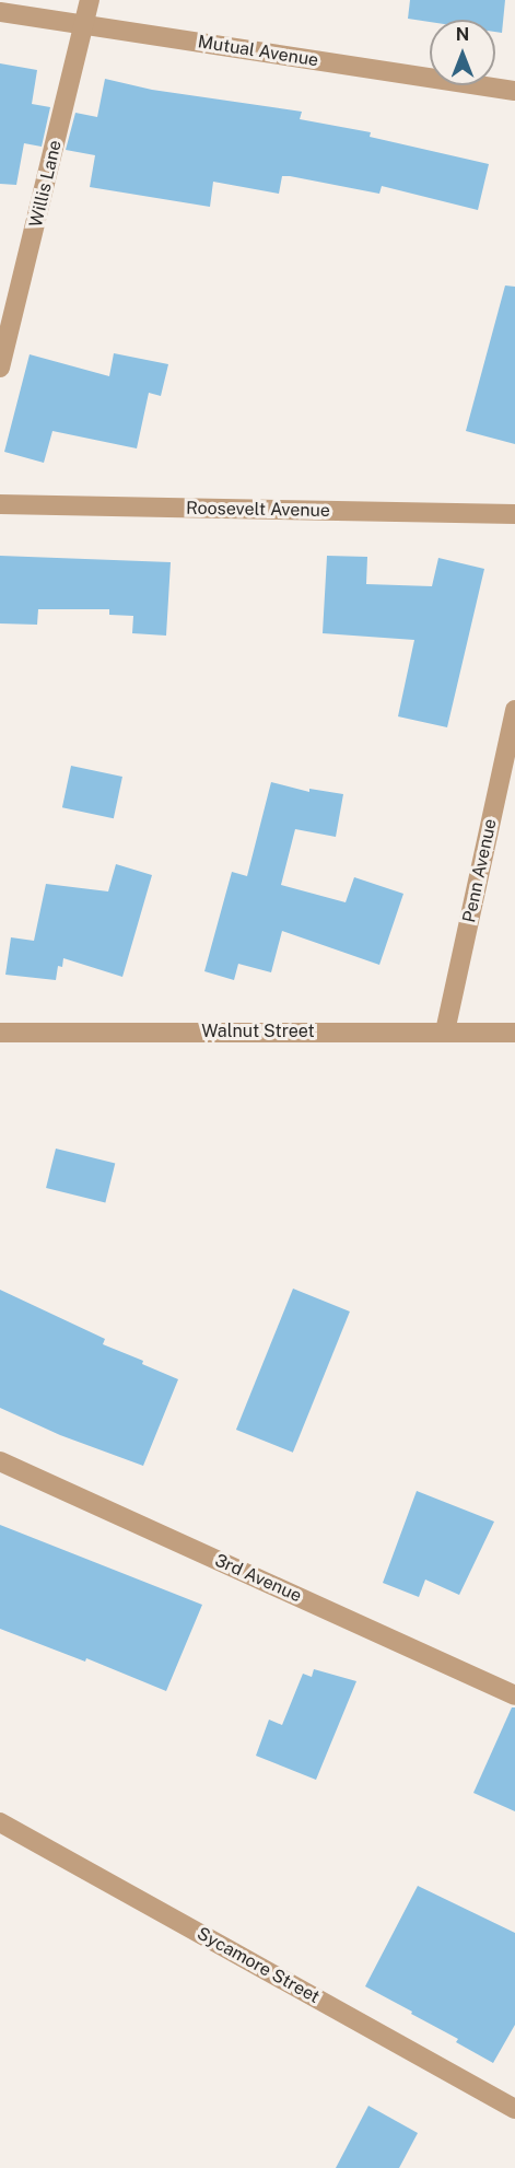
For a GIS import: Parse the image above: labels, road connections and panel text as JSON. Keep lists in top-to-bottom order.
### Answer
{
  "streets": {
    "street": [
      "Mutual Avenue",
      "Willis Lane",
      "Roosevelt Avenue",
      "Penn Avenue",
      "Walnut Street",
      "3rd Avenue",
      "Sycamore Street"
    ]
  },
  "crossings": [
    ["Mutual Avenue", "Willis Lane"],
    ["Penn Avenue", "Walnut Street"]
  ],
  "north": "top"
}
